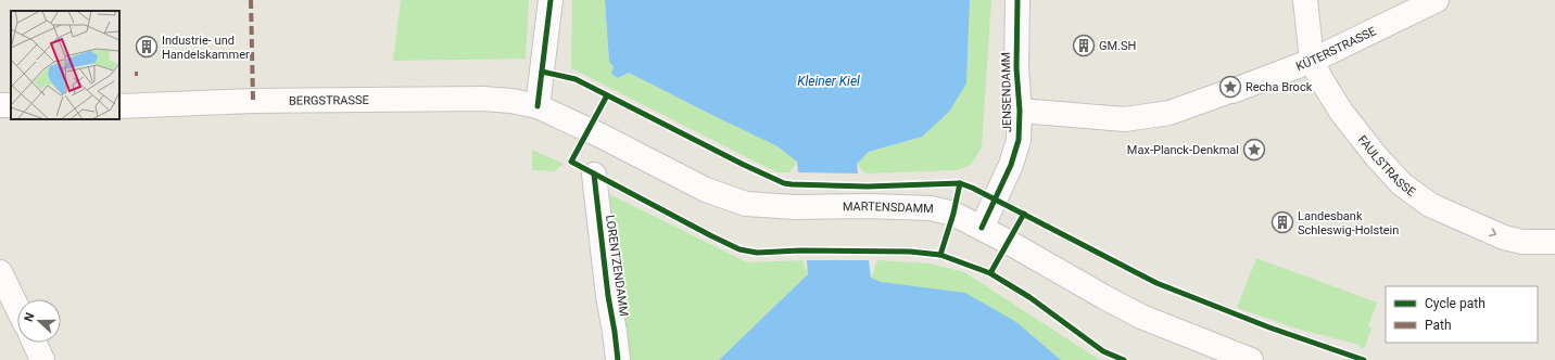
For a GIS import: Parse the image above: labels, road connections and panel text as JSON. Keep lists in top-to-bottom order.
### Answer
{
  "streets": {
    "street": [
      "KÜTERSTRASSE",
      "JENSENDAMM",
      "BERGSTRASSE",
      "FAULSTRASSE",
      "MARTENSDAMM",
      "LORENTZENDAMM"
    ]
  },
  "crossings": [
    ["KÜTERSTRASSE", "JENSENDAMM"],
    ["KÜTERSTRASSE", "FAULSTRASSE"],
    ["JENSENDAMM", "MARTENSDAMM"],
    ["BERGSTRASSE", "MARTENSDAMM"]
  ],
  "one_way": ["FAULSTRASSE"],
  "water": ["Kleiner Kiel"],
  "places": {
    "building": ["GM.SH", "Industrie- und Handelskammer", "Landesbank Schleswig-Holstein"],
    "place": ["Recha Brock", "Max-Planck-Denkmal"]
  },
  "legend": ["Cycle path", "Path"],
  "north": "left"
}
